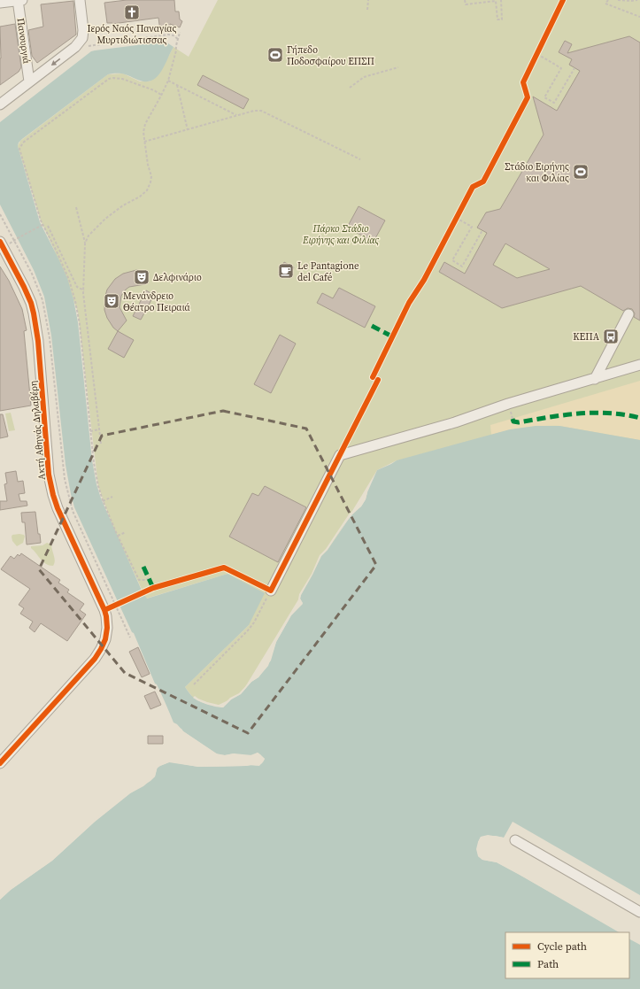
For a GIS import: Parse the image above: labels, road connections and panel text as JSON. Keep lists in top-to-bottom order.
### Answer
{
  "streets": {
    "street": ["Πανουργιά", "Ακτή Αθηνάς Δηλαβέρη"]
  },
  "parks": ["Πάρκο Στάδιο Ειρήνης και Φιλίας"],
  "places": {
    "church": ["Ιερός Ναός Παναγίας Μυρτιδιώτισσας"],
    "sports": ["Γήπεδο Ποδοσφαίρου ΕΠΣΠ", "Στάδιο Ειρήνης και Φιλίας"],
    "cafe": ["Le Pantagione del Café"],
    "theatre": ["Δελφινάριο", "Μενάνδρειο Θέατρο Πειραιά"],
    "bus stop": ["ΚΕΠΑ"]
  },
  "legend": ["Cycle path", "Path"]
}
